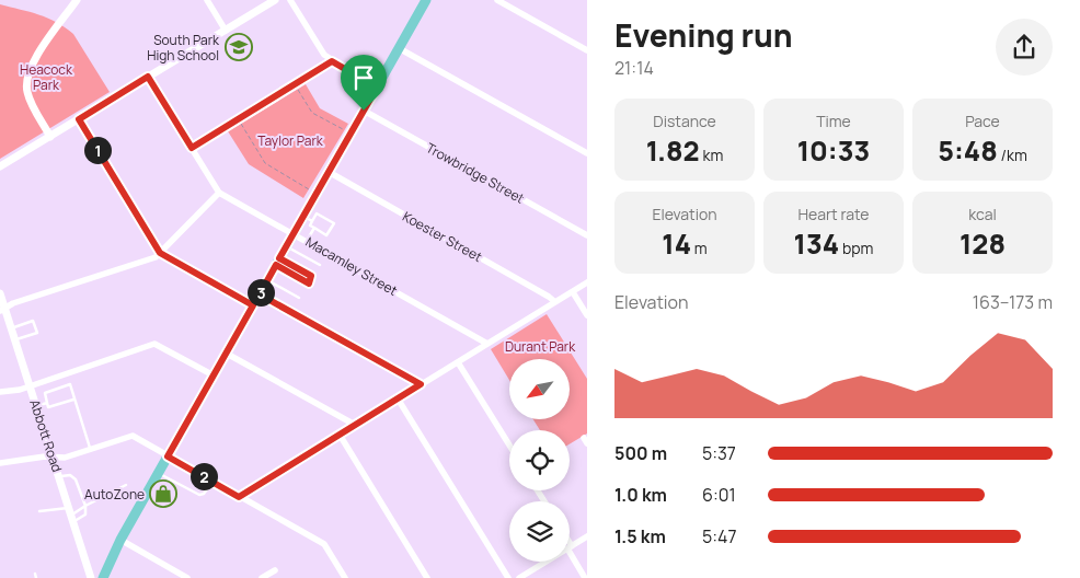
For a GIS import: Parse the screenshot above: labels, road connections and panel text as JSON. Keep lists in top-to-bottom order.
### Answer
{
  "streets": {
    "street": [
      "Trowbridge Street",
      "Koester Street",
      "Macamley Street",
      "Abbott Road"
    ]
  },
  "parks": ["Heacock Park", "Taylor Park", "Durant Park"],
  "places": {
    "school or university": ["South Park High School"],
    "shop": ["AutoZone"]
  },
  "north": "bottom left",
  "page": {
    "heading": ["Evening run", "21:14"],
    "stats": [
      ["Distance", "1.82 km"],
      ["Time", "10:33"],
      ["Pace", "5:48 /km"],
      ["Elevation", "14 m"],
      ["Heart rate", "134 bpm"],
      ["kcal", "128"]
    ],
    "pins": ["1", "3", "2"],
    "chart": ["Elevation", "163–173 m"],
    "list": [
      {
        "name": "500 m",
        "note": "5:37"
      },
      {
        "name": "1.0 km",
        "note": "6:01"
      },
      {
        "name": "1.5 km",
        "note": "5:47"
      }
    ]
  }
}
